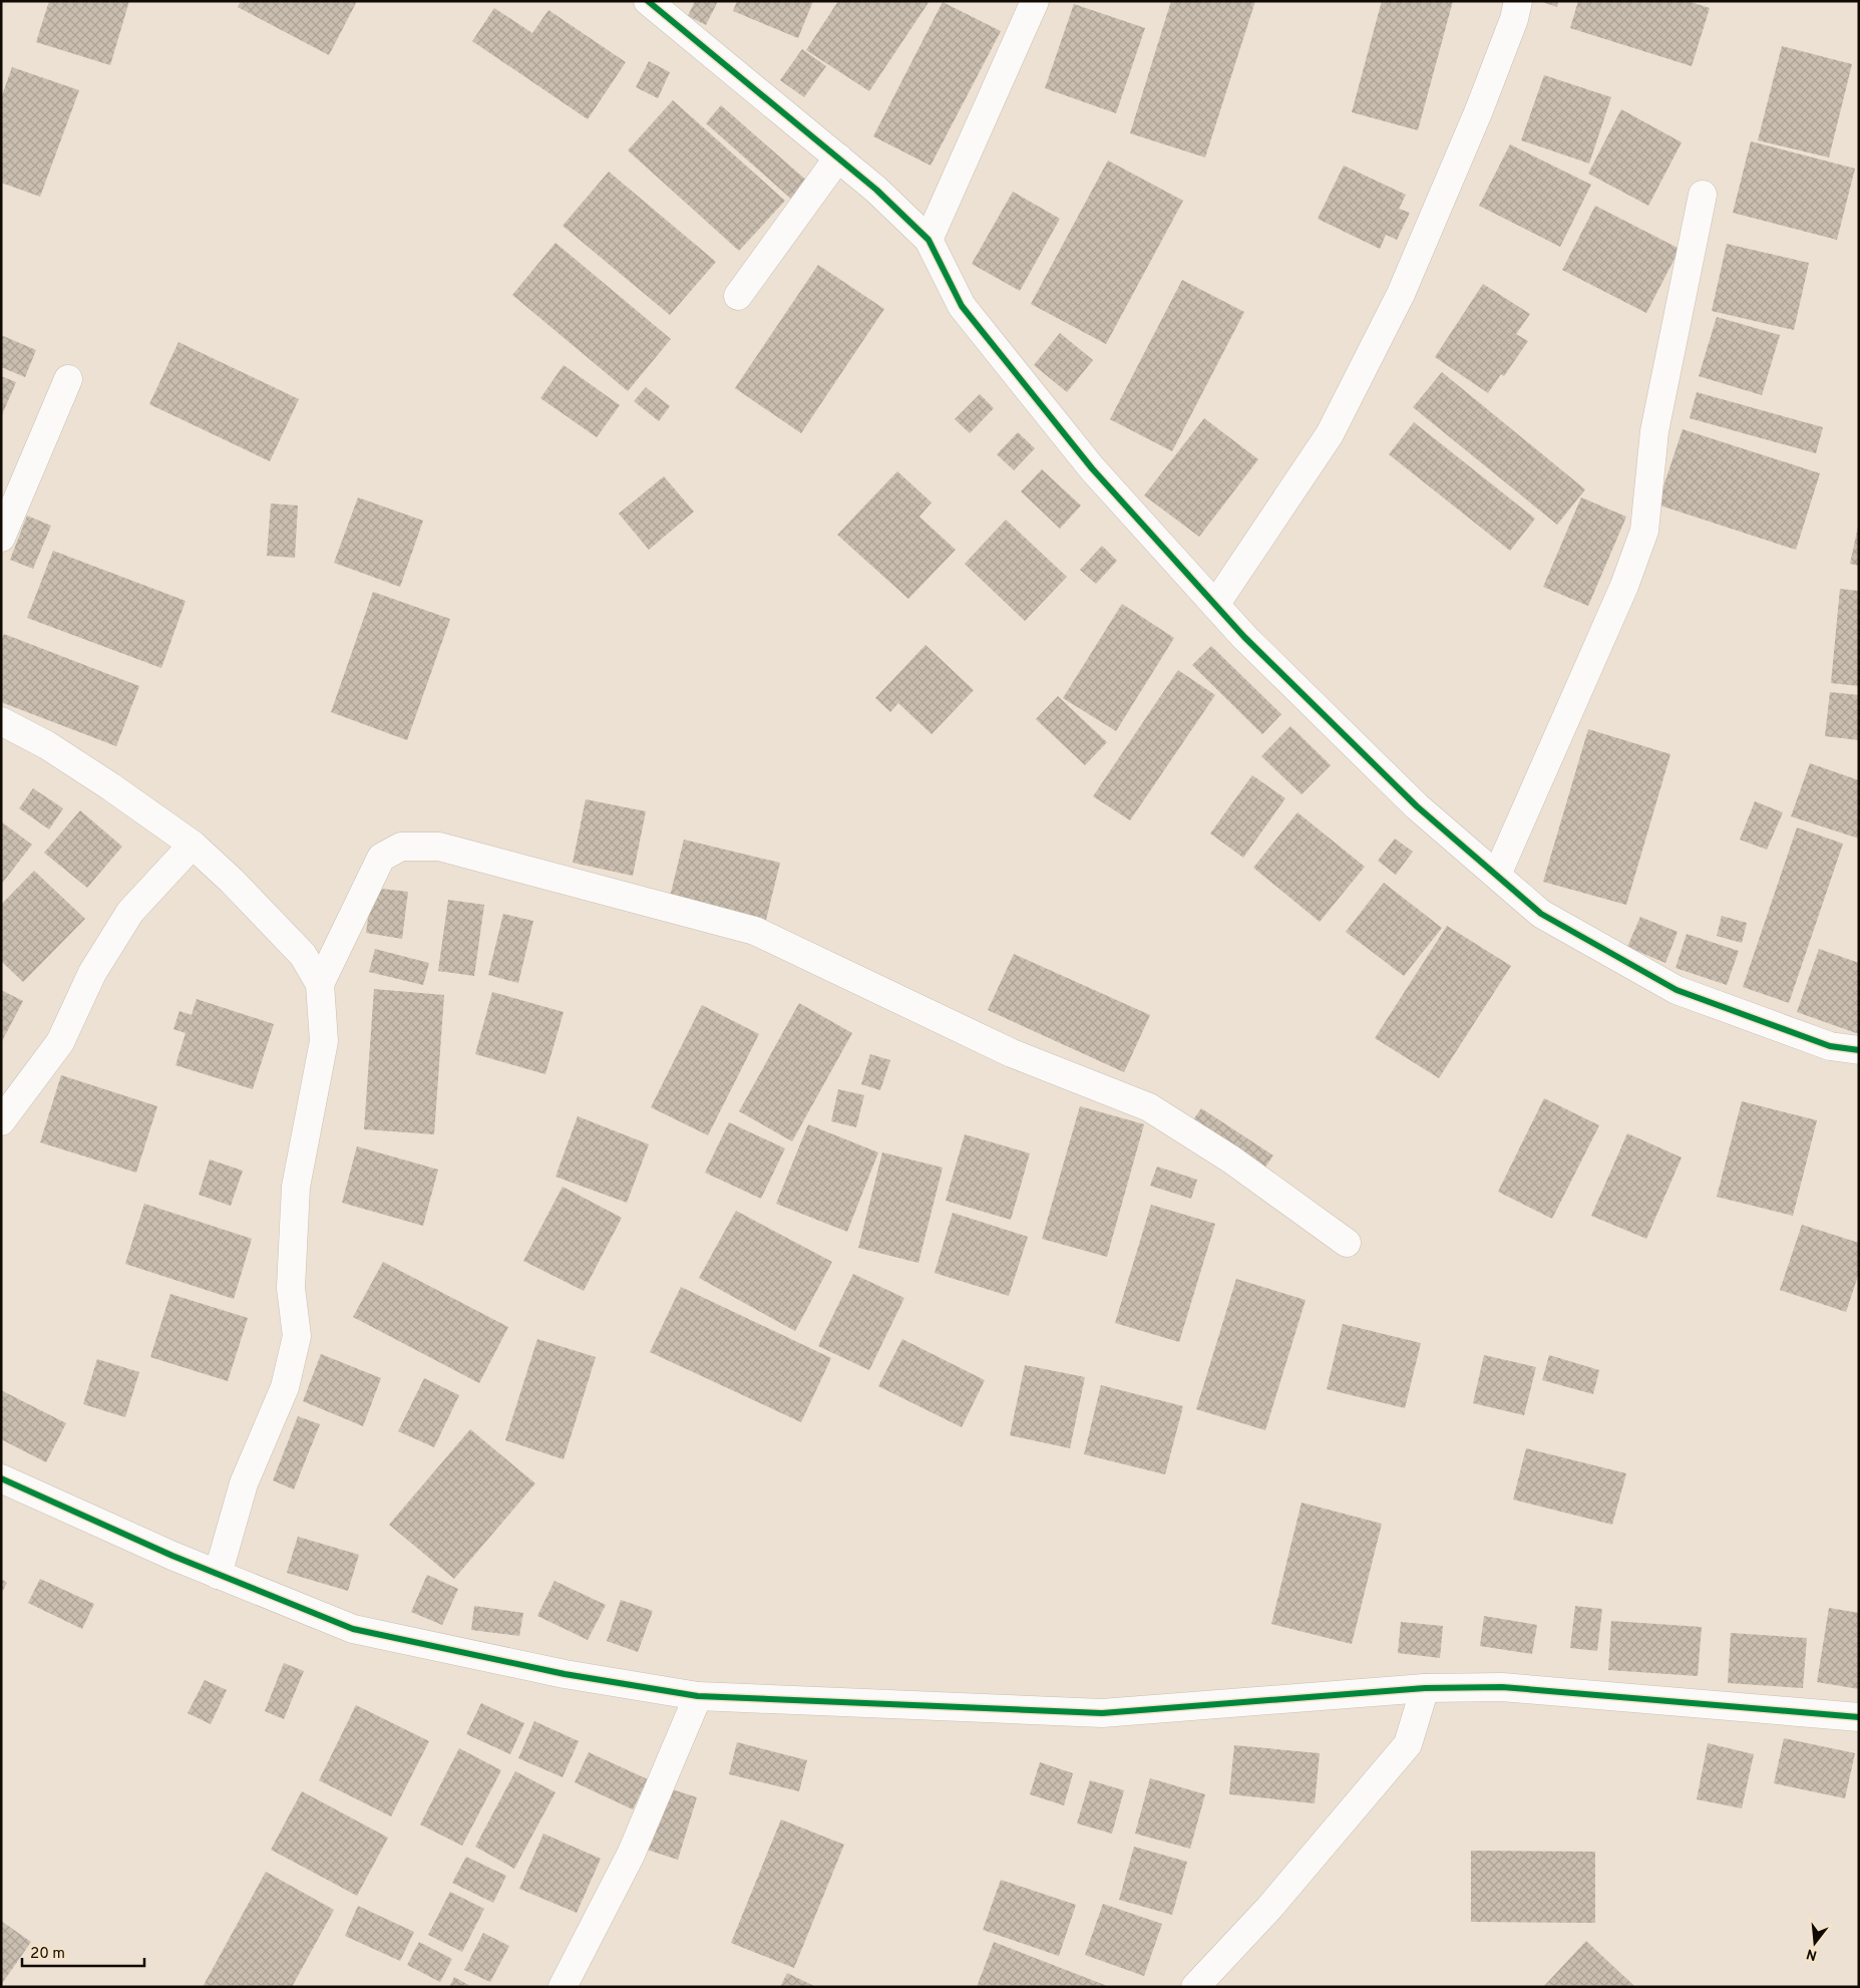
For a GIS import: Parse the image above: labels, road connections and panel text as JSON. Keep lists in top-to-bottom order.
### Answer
{
  "scale_bar": "20 m",
  "north": "bottom"
}
